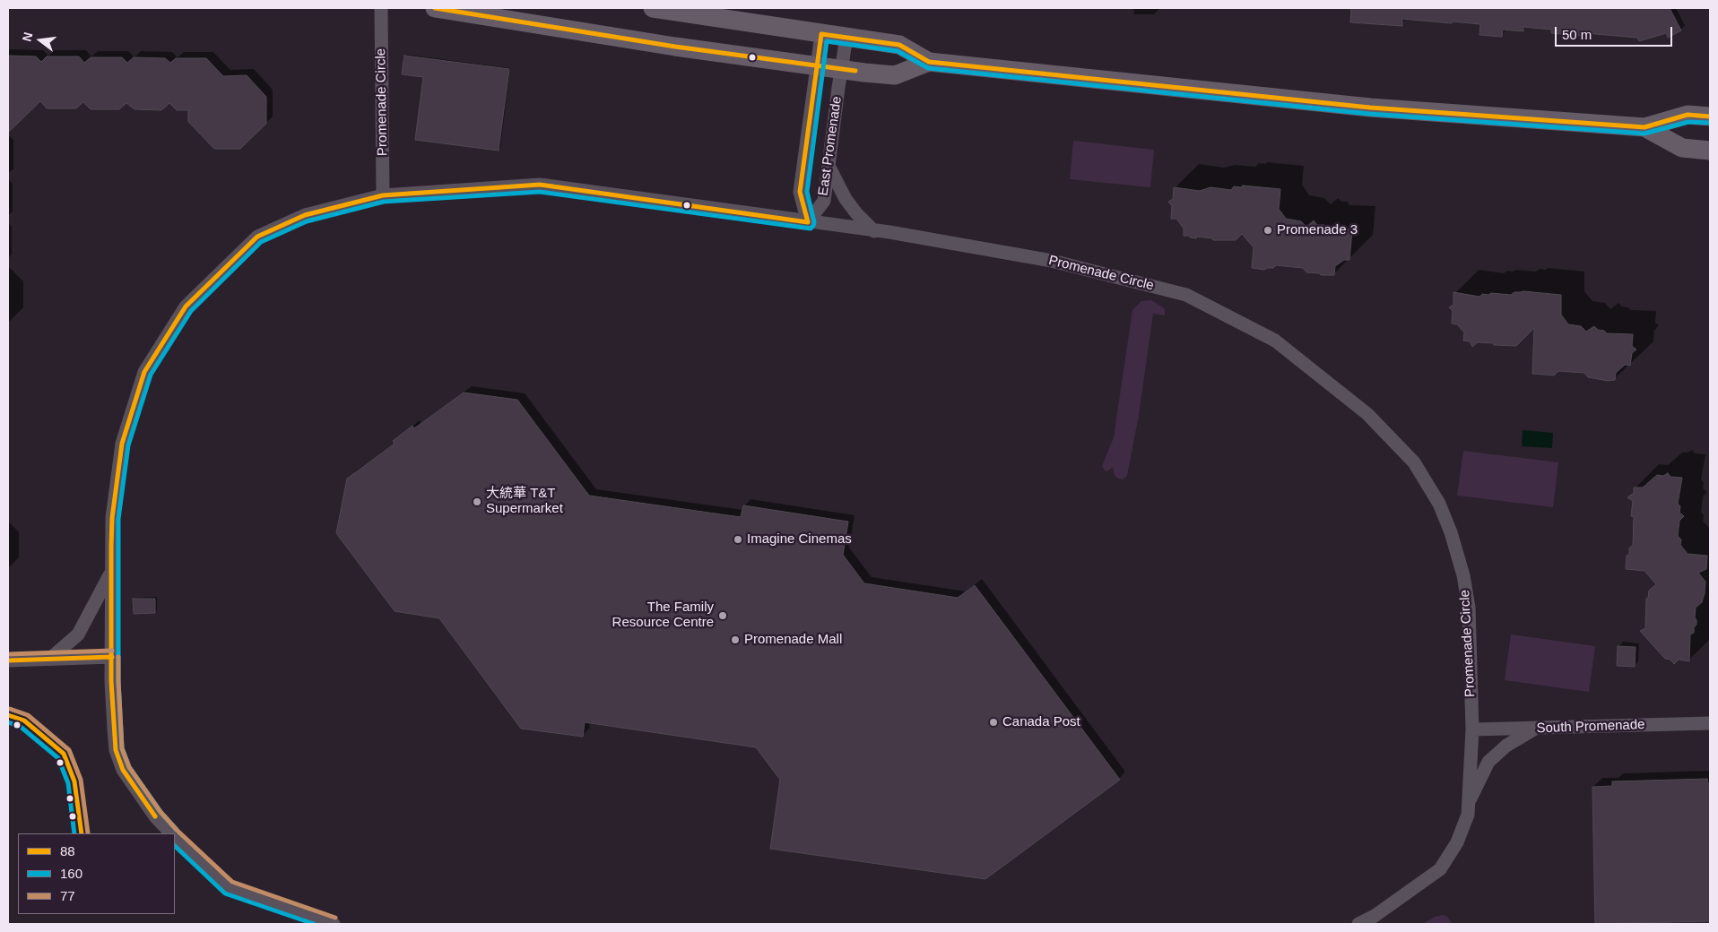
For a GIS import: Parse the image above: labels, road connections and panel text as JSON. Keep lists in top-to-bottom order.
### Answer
{
  "streets": {
    "street": ["Promenade Circle", "East Promenade", "South Promenade"]
  },
  "crossings": [
    ["Promenade Circle", "East Promenade"],
    ["Promenade Circle", "South Promenade"]
  ],
  "places": [
    "Promenade 3",
    "大統華 T&T Supermarket",
    "Imagine Cinemas",
    "The Family Resource Centre",
    "Promenade Mall",
    "Canada Post"
  ],
  "lines": ["transit line 88", "transit line 160", "transit line 77"],
  "legend": ["88", "160", "77"],
  "scale_bar": "50 m",
  "north": "left"
}
